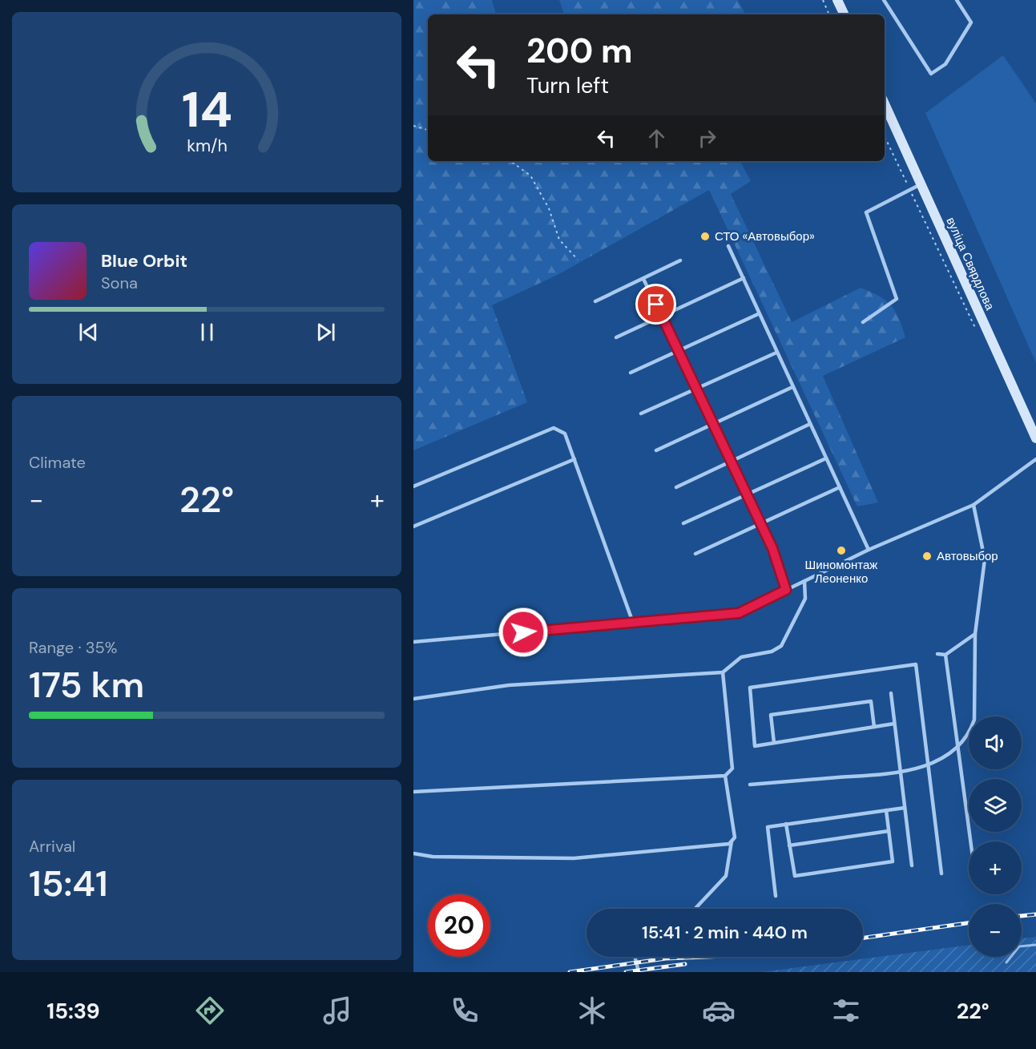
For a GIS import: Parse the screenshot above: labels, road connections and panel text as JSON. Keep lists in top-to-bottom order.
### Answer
{
  "streets": {
    "main road": ["вуліца Свярдлова"]
  },
  "places": ["СТО «Автовыбор»", "Шиномонтаж Леоненко", "Автовыбор"],
  "page": {
    "turn": ["200 m", "Turn left"],
    "song": ["Blue Orbit", "Sona"],
    "tile": [
      "Climate",
      ["Range · 35%", "175 km"],
      ["Arrival", "15:41"]
    ],
    "heat": ["−", "22°", "+"],
    "map_buttons": ["+", "−"],
    "limit": "20",
    "trip": "15:41 · 2 min · 440 m",
    "tabs": ["15:39", "22°"],
    "gauge": ["14", "km/h"]
  }
}
